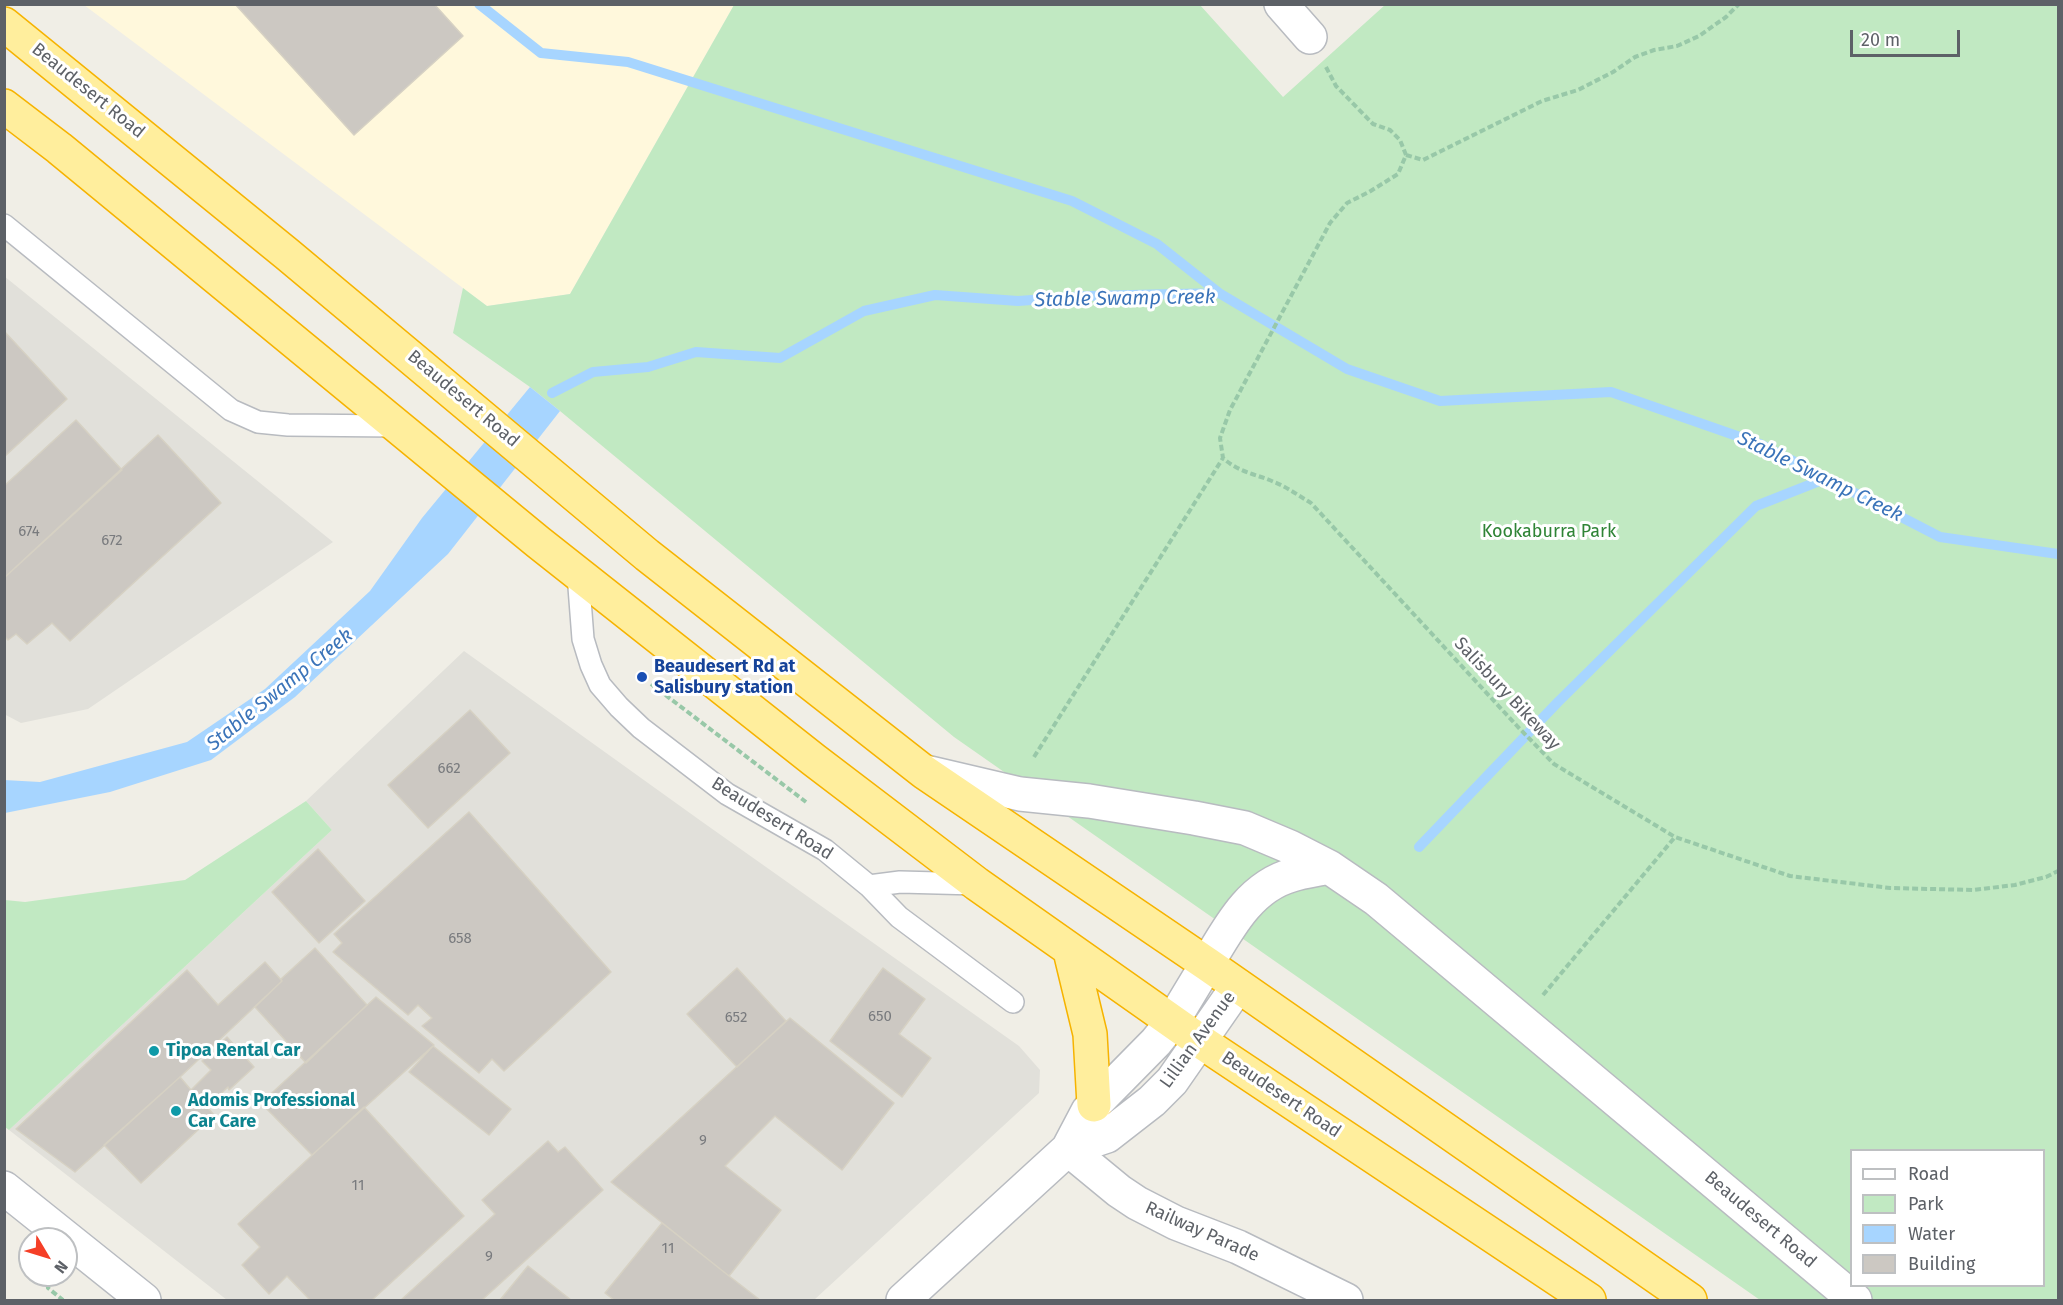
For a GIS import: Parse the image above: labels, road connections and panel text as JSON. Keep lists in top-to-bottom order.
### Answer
{
  "streets": {
    "highway": ["Beaudesert Road"],
    "street": ["Lillian Avenue", "Railway Parade"],
    "path": ["Salisbury Bikeway"]
  },
  "crossings": [
    ["Beaudesert Road", "Lillian Avenue"],
    ["Lillian Avenue", "Railway Parade"]
  ],
  "water": ["Stable Swamp Creek"],
  "parks": ["Kookaburra Park"],
  "places": ["Beaudesert Rd at Salisbury station", "Tipoa Rental Car", "Adomis Professional Car Care"],
  "house_numbers": [
    "674",
    "672",
    "662",
    "658",
    "650",
    "652",
    "9",
    "11",
    "11",
    "9"
  ],
  "legend": [
    "Road",
    "Park",
    "Water",
    "Building"
  ],
  "scale_bar": "20 m",
  "north": "bottom right"
}
